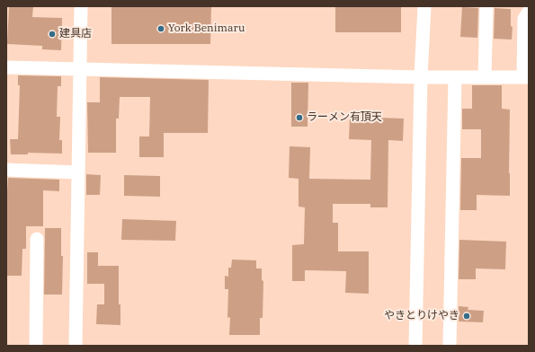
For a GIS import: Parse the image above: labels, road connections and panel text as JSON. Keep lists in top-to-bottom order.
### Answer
{
  "places": [
    "York Benimaru",
    "建具店",
    "ラーメン有頂天",
    "やきとりけやき"
  ]
}
